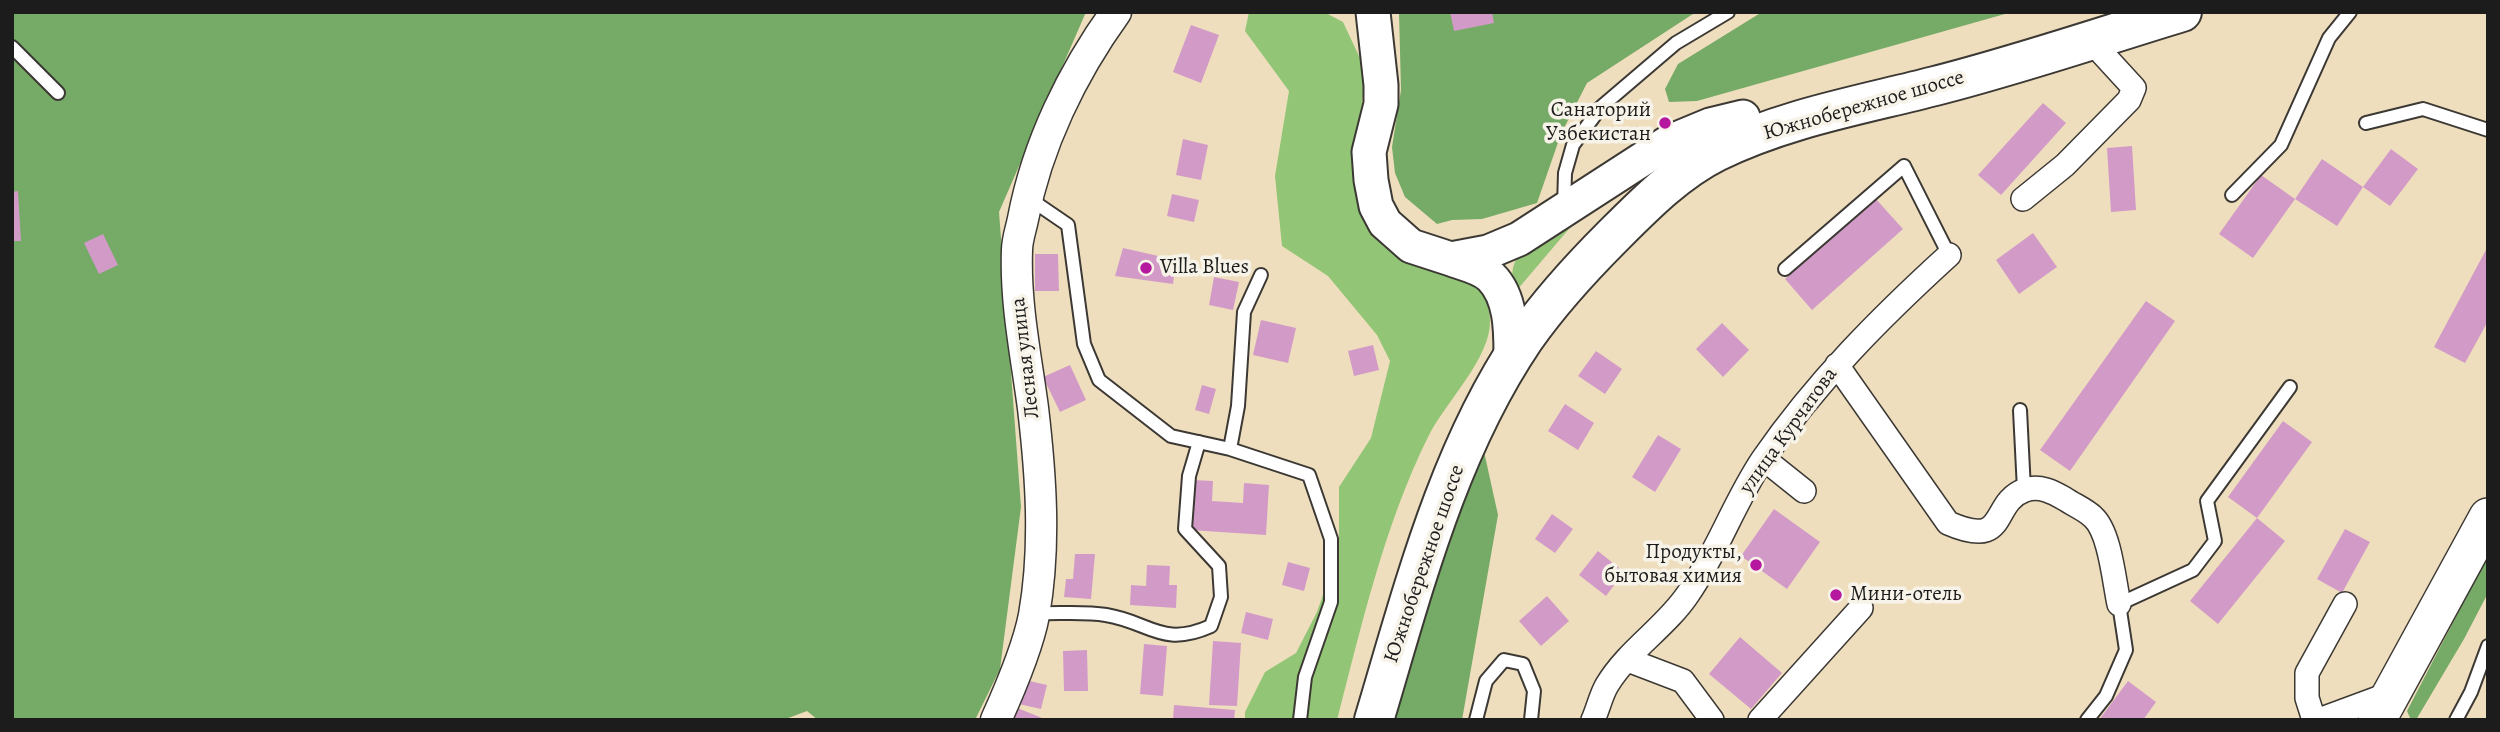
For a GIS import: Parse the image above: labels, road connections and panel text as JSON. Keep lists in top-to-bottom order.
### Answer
{
  "streets": {
    "highway": ["Южнобережное шоссе"],
    "street": ["Лесная улица", "улица Курчатова"]
  },
  "places": [
    "Санаторий Узбекистан",
    "Villa Blues",
    "Продукты, бытовая химия",
    "Мини-отель"
  ]
}
